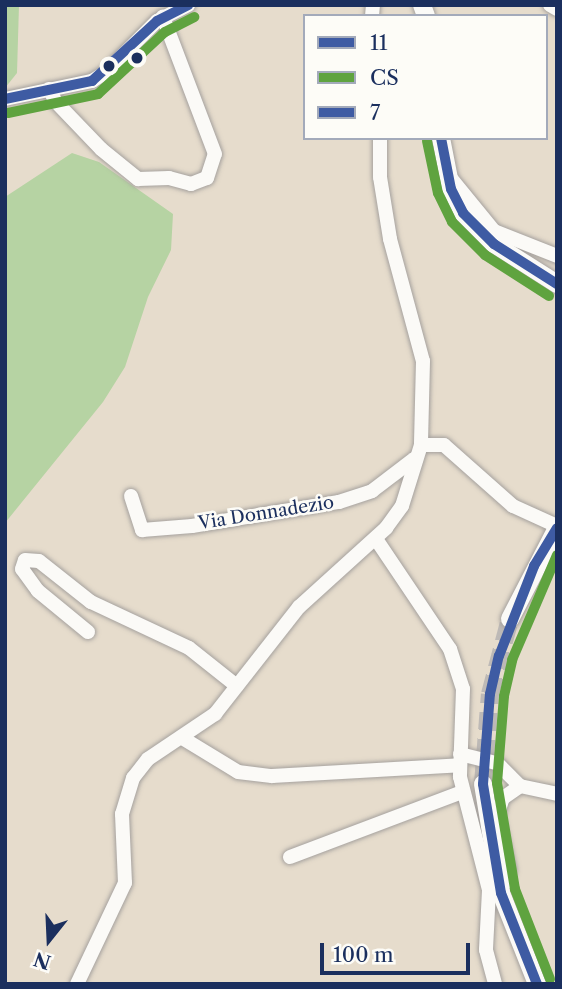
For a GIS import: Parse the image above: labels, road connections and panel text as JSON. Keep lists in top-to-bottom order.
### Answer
{
  "streets": {
    "street": ["Via Donnadezio"]
  },
  "lines": ["transit line 7", "transit line CS", "transit line 11"],
  "legend": ["11", "CS", "7"],
  "scale_bar": "100 m",
  "north": "bottom"
}
